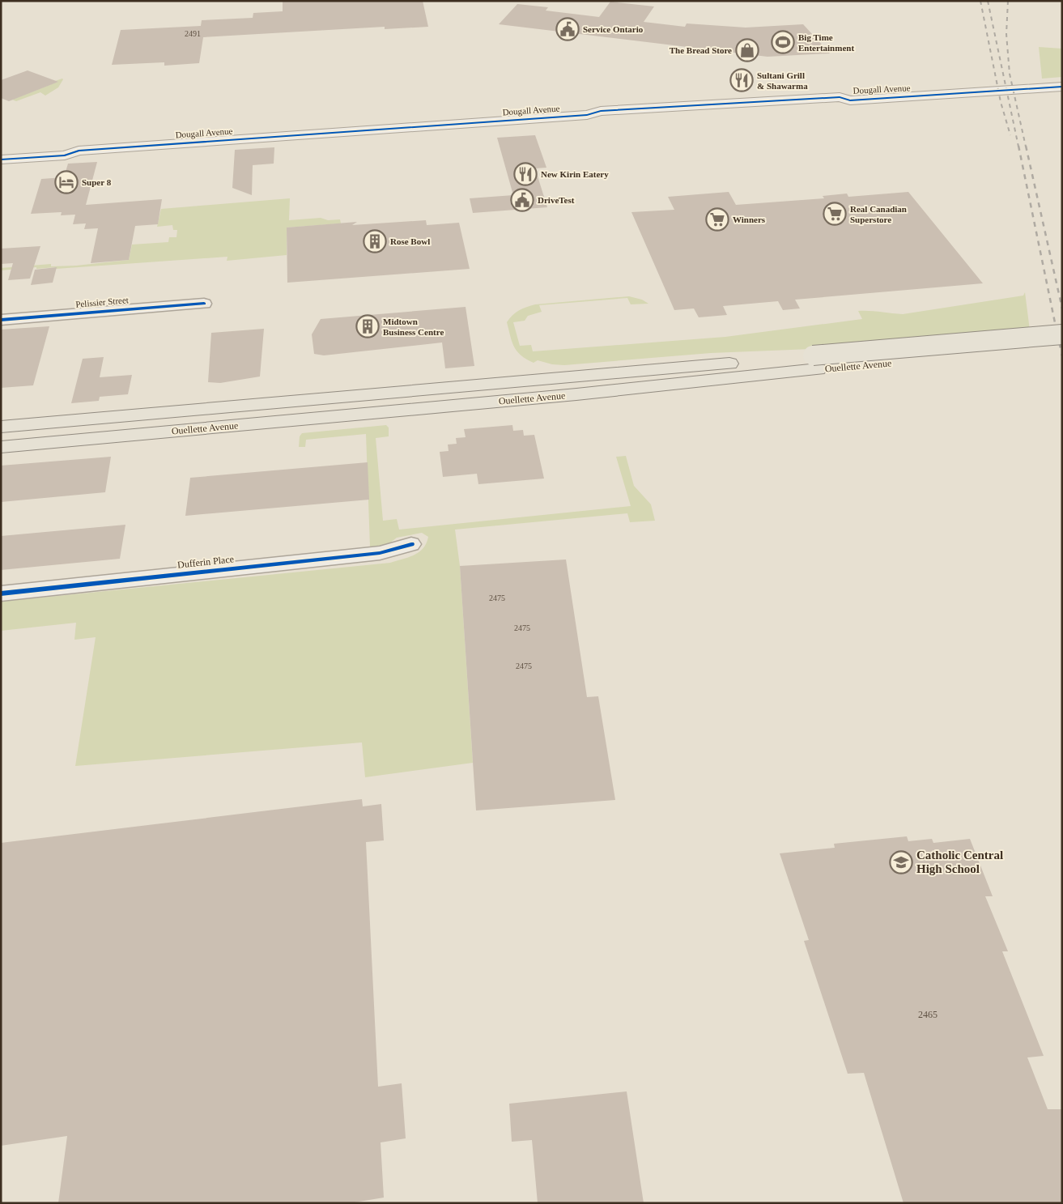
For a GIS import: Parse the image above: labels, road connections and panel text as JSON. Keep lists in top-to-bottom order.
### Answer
{
  "streets": {
    "main road": ["Ouellette Avenue"],
    "street": ["Dougall Avenue", "Pelissier Street", "Dufferin Place"]
  },
  "places": {
    "public building": ["Service Ontario", "DriveTest"],
    "sports": ["Big Time Entertainment"],
    "shop": ["The Bread Store"],
    "restaurant": ["Sultani Grill & Shawarma", "New Kirin Eatery"],
    "hotel": ["Super 8"],
    "supermarket": ["Real Canadian Superstore", "Winners"],
    "building": ["Rose Bowl", "Midtown Business Centre"],
    "school or university": ["Catholic Central High School"]
  },
  "house_numbers": [
    "2491",
    "2475",
    "2475",
    "2475",
    "2465"
  ]
}
